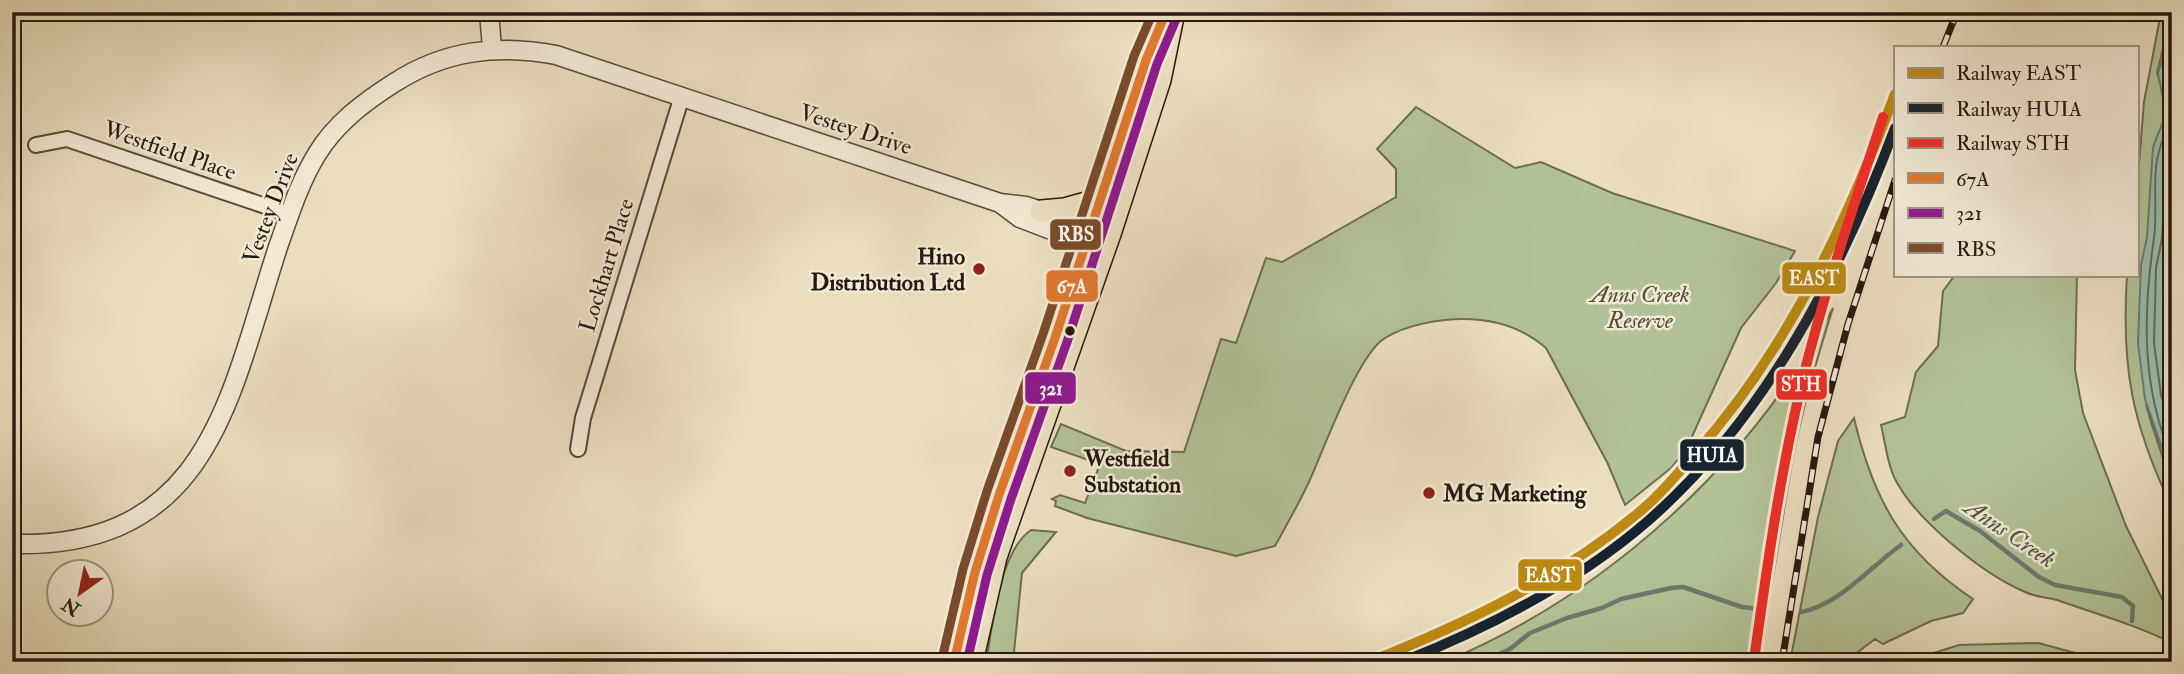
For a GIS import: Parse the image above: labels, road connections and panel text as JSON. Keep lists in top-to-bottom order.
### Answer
{
  "streets": {
    "street": ["Vestey Drive", "Westfield Place", "Lockhart Place"]
  },
  "crossings": [
    ["Vestey Drive", "Westfield Place"],
    ["Vestey Drive", "Lockhart Place"]
  ],
  "water": ["Anns Creek"],
  "parks": ["Anns Creek Reserve"],
  "places": ["Hino Distribution Ltd", "Westfield Substation", "MG Marketing"],
  "lines": [
    "transit line 67A",
    "transit line RBS",
    "transit line 321",
    "rail line EAST",
    "rail line STH",
    "rail line HUIA"
  ],
  "legend": [
    "Railway EAST",
    "Railway HUIA",
    "Railway STH",
    "67A",
    "321",
    "RBS"
  ],
  "north": "bottom left"
}
